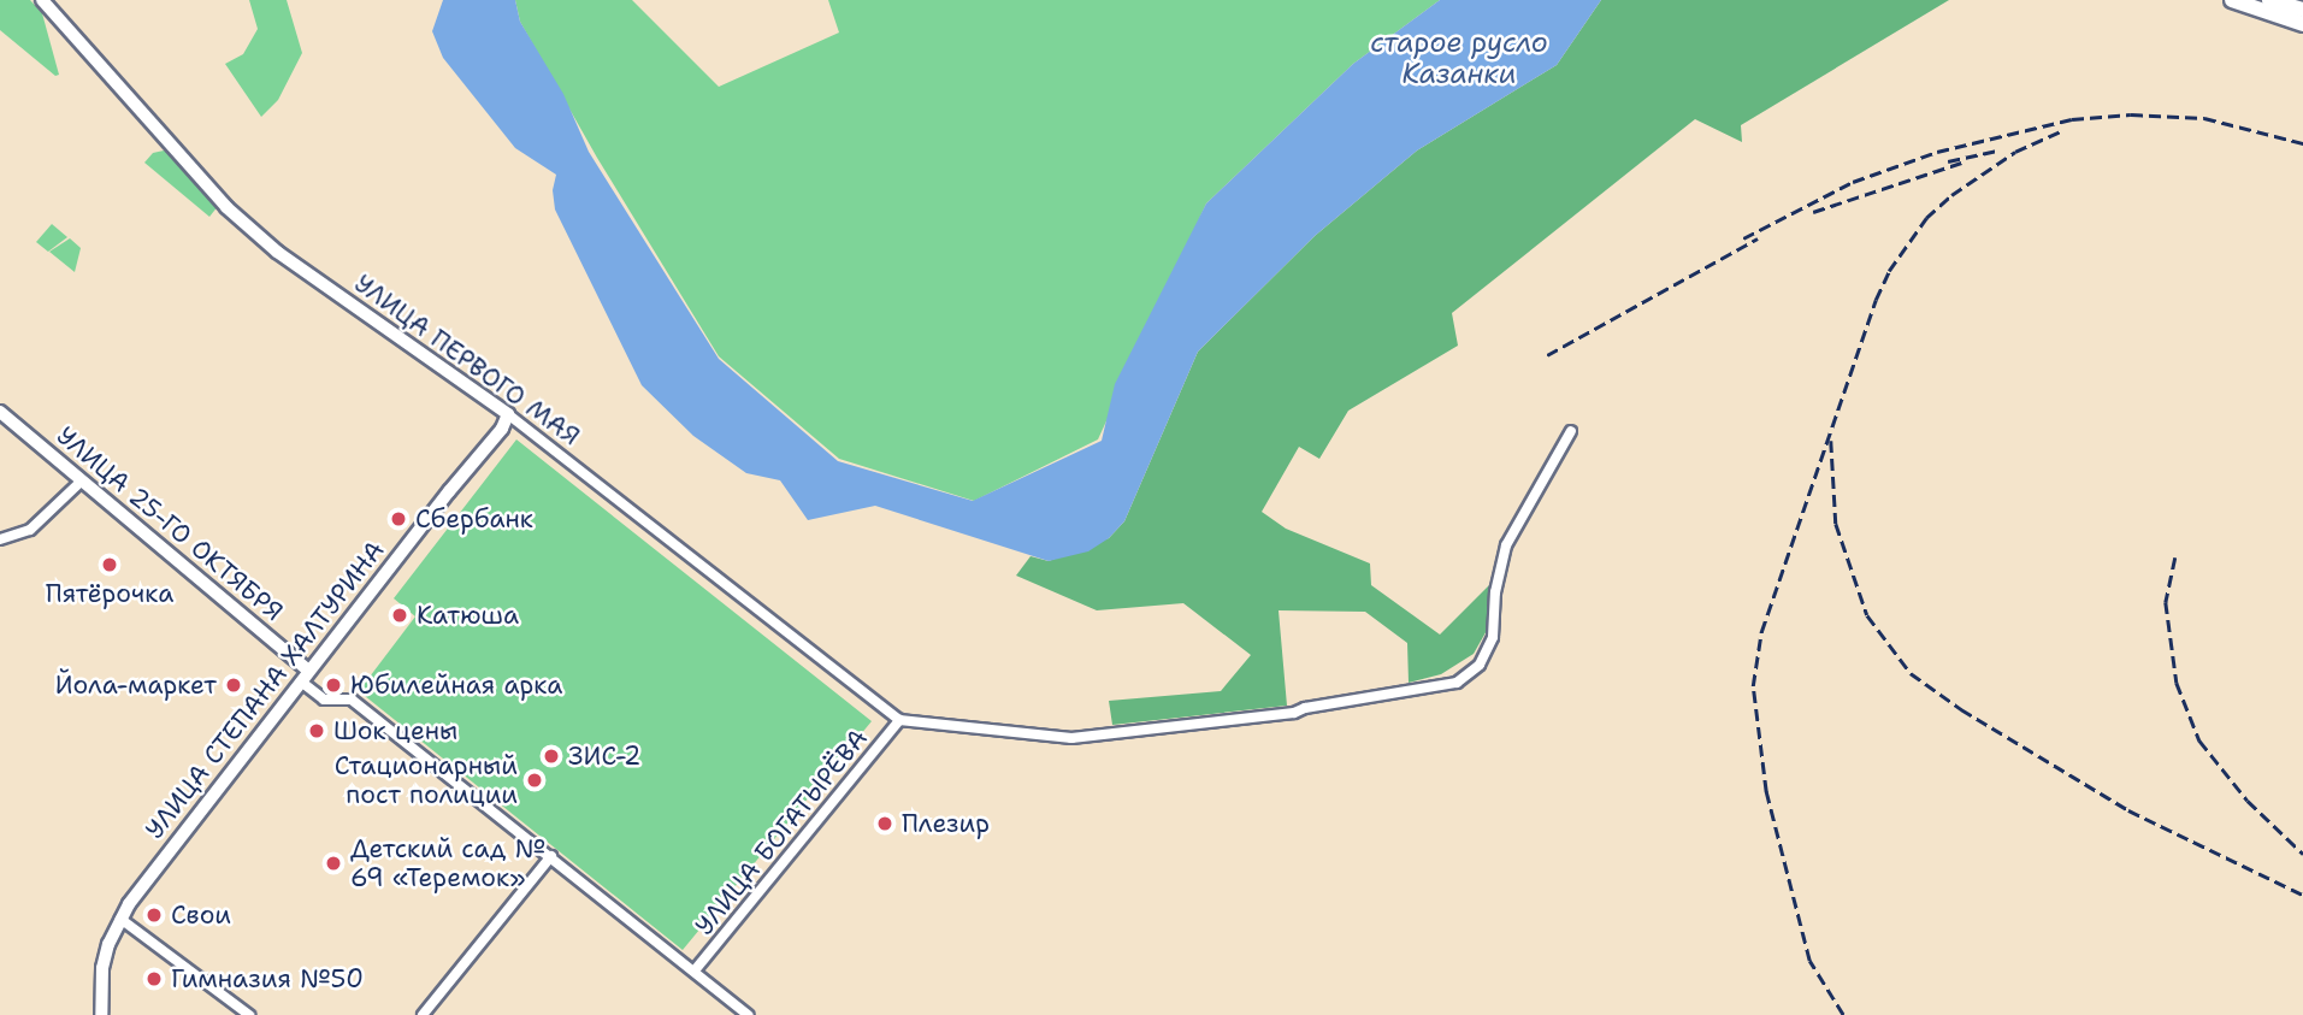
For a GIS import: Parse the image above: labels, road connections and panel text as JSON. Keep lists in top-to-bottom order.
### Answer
{
  "streets": {
    "street": [
      "УЛИЦА ПЕРВОГО МАЯ",
      "УЛИЦА 25-ГО ОКТЯБРЯ",
      "УЛИЦА СТЕПАНА ХАЛТУРИНА",
      "УЛИЦА БОГАТЫРЁВА"
    ]
  },
  "crossings": [
    ["УЛИЦА ПЕРВОГО МАЯ", "УЛИЦА СТЕПАНА ХАЛТУРИНА"],
    ["УЛИЦА ПЕРВОГО МАЯ", "УЛИЦА БОГАТЫРЁВА"],
    ["УЛИЦА 25-ГО ОКТЯБРЯ", "УЛИЦА СТЕПАНА ХАЛТУРИНА"],
    ["УЛИЦА 25-ГО ОКТЯБРЯ", "УЛИЦА БОГАТЫРЁВА"],
    ["УЛИЦА СТЕПАНА ХАЛТУРИНА", "УЛИЦА БОГАТЫРЁВА"]
  ],
  "water": ["старое русло Казанки"],
  "places": [
    "Сбербанк",
    "Пятёрочка",
    "Катюша",
    "Йола-маркет",
    "Юбилейная арка",
    "Шок цены",
    "ЗИС-2",
    "Стационарный пост полиции",
    "Плезир",
    "Детский сад № 69 «Теремок»",
    "Свои",
    "Гимназия №50"
  ]
}
